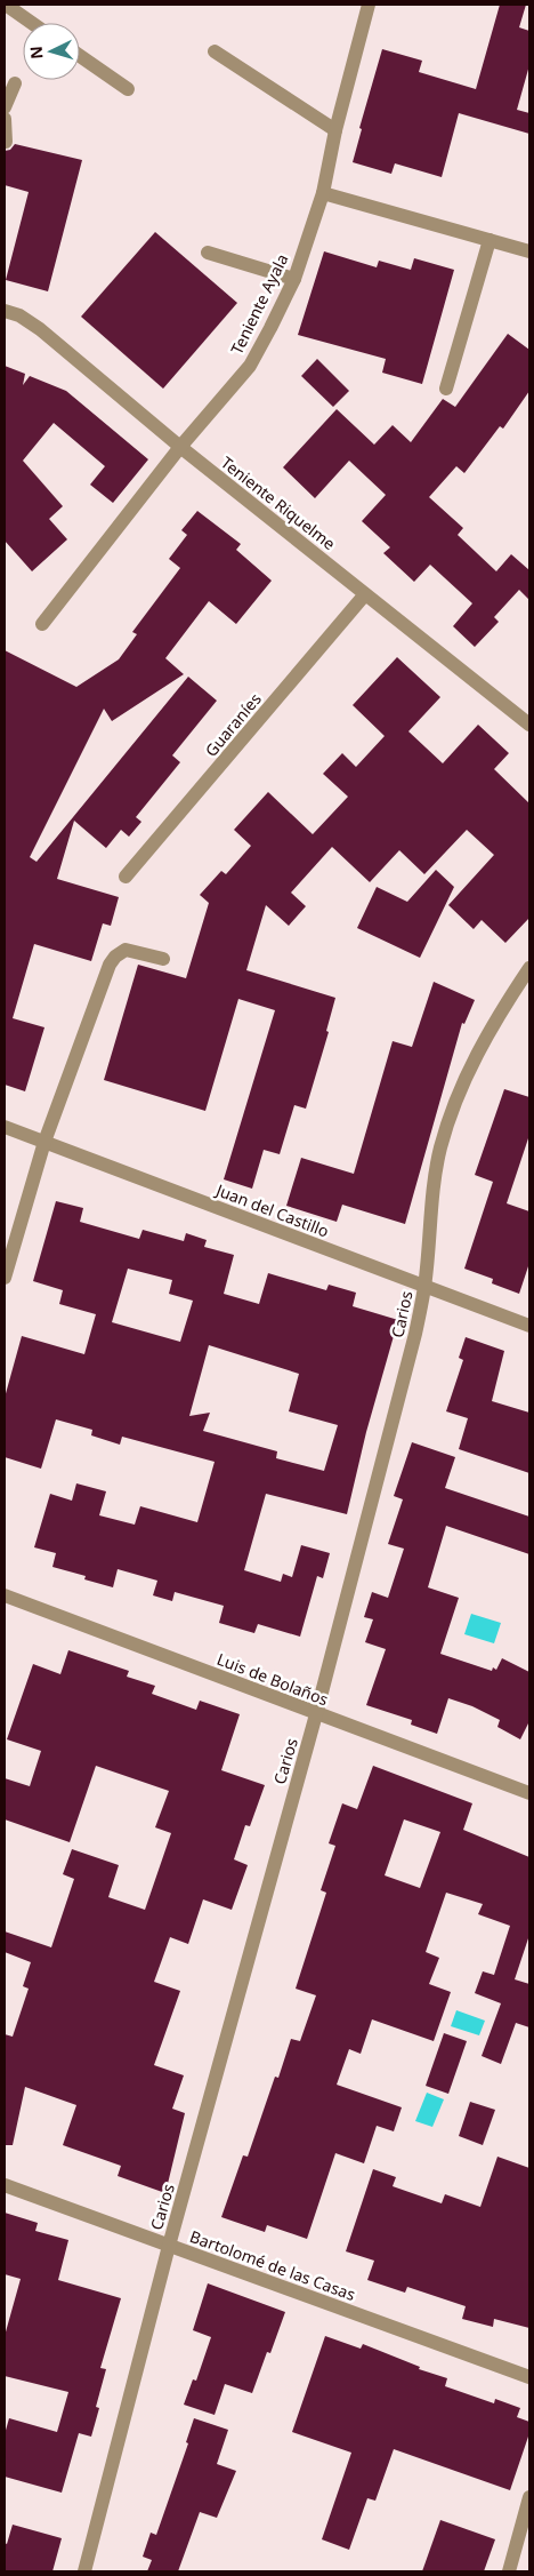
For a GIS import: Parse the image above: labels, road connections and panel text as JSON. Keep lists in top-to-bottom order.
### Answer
{
  "streets": {
    "street": [
      "Teniente Ayala",
      "Teniente Riquelme",
      "Guaraníes",
      "Juan del Castillo",
      "Carios",
      "Luis de Bolaños",
      "Bartolomé de las Casas"
    ]
  },
  "crossings": [
    ["Teniente Ayala", "Teniente Riquelme"],
    ["Teniente Riquelme", "Guaraníes"],
    ["Juan del Castillo", "Carios"],
    ["Carios", "Luis de Bolaños"],
    ["Carios", "Bartolomé de las Casas"]
  ],
  "north": "left"
}
